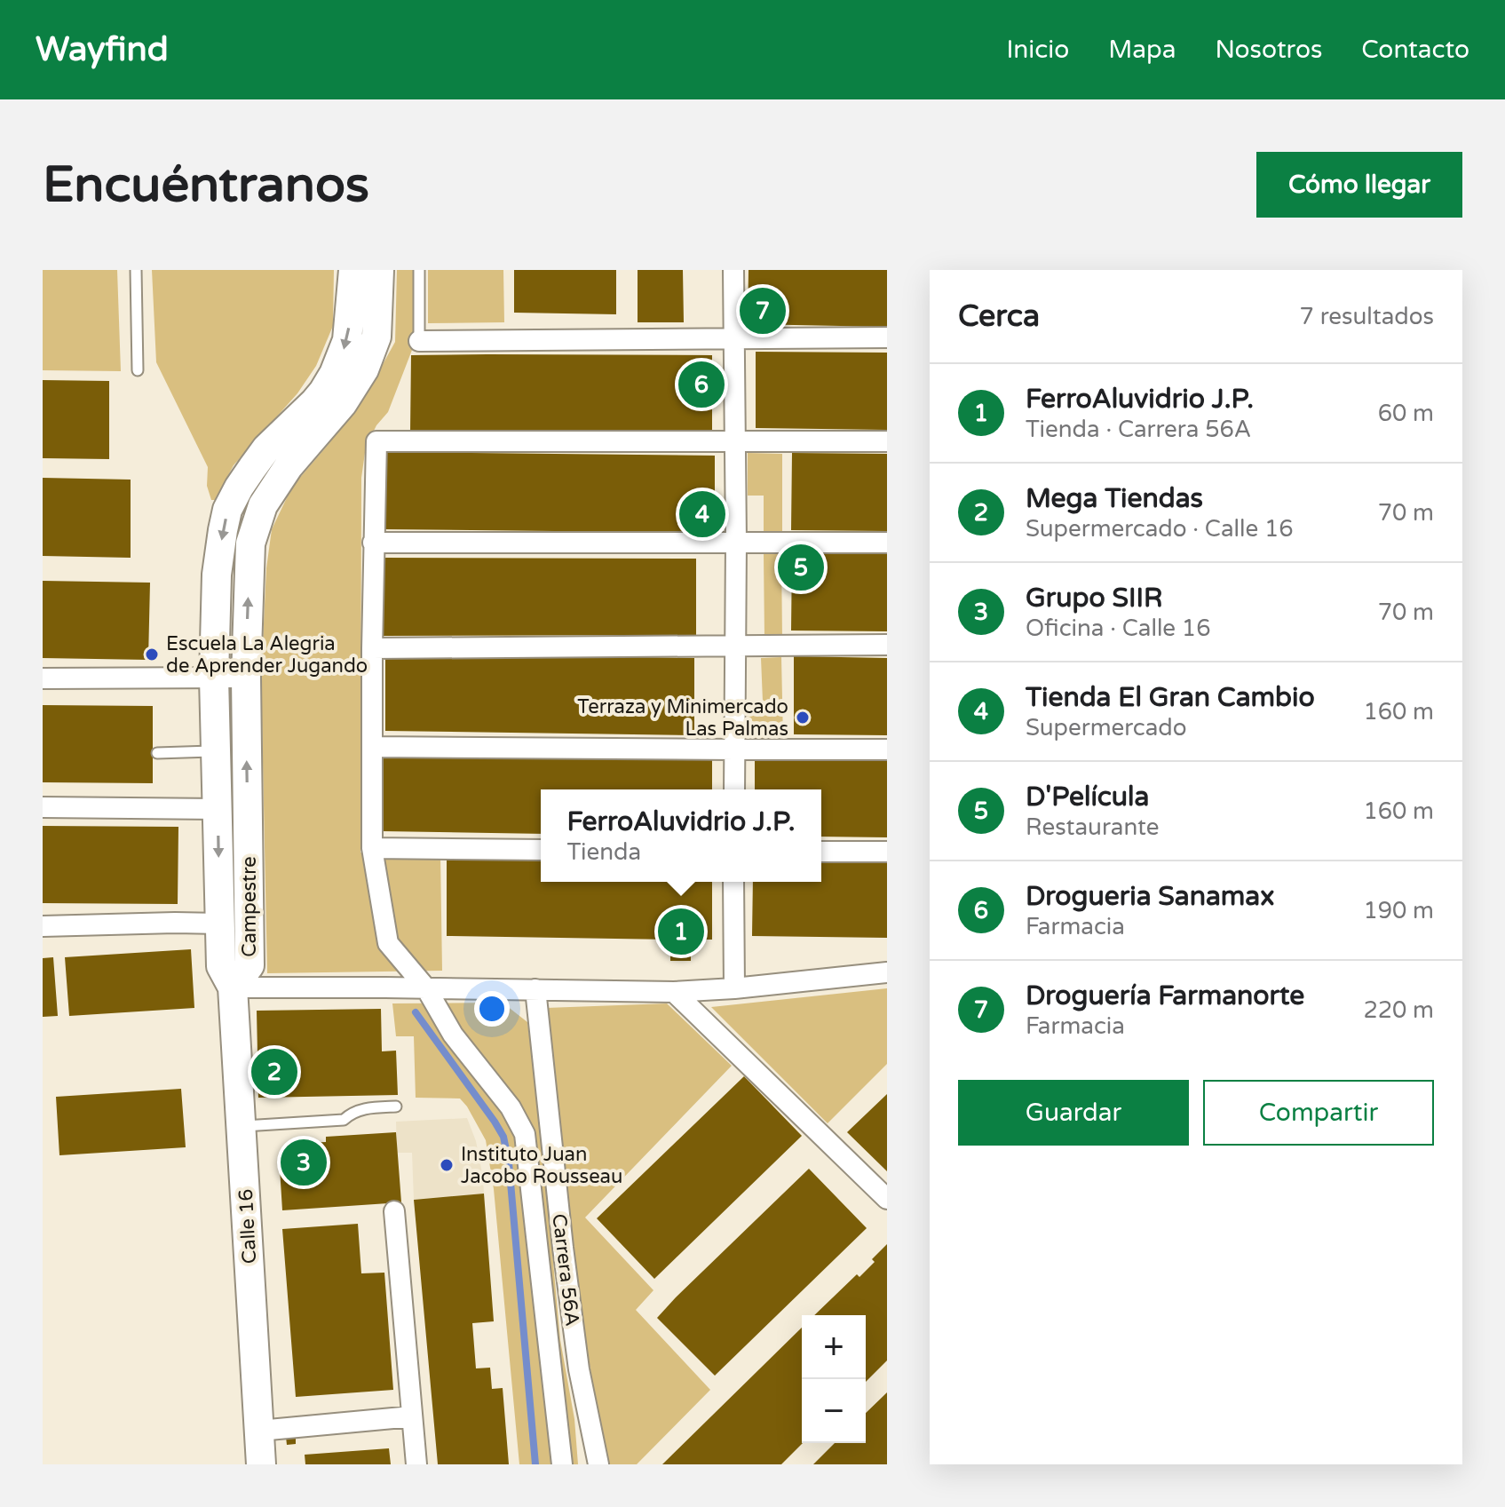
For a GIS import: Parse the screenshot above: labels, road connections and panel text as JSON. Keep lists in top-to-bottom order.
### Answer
{
  "streets": {
    "street": ["Campestre", "Calle 16", "Carrera 56A"]
  },
  "crossings": [
    ["Campestre", "Calle 16"]
  ],
  "places": ["Escuela La Alegria de Aprender Jugando", "Terraza y Minimercado Las Palmas", "Instituto Juan Jacobo Rousseau"],
  "page": {
    "header": "Wayfind",
    "nav": [
      "Inicio",
      "Mapa",
      "Nosotros",
      "Contacto"
    ],
    "buttons": [
      "Cómo llegar",
      ["Guardar", "Compartir"]
    ],
    "title": "Encuéntranos",
    "heading": ["Cerca", "7 resultados"],
    "pins": [
      "7",
      "6",
      "4",
      "5",
      "1",
      "2",
      "3"
    ],
    "list": [
      {
        "mark": "1",
        "name": "FerroAluvidrio J.P.",
        "note": "Tienda · Carrera 56A",
        "value": "60 m"
      },
      {
        "mark": "2",
        "name": "Mega Tiendas",
        "note": "Supermercado · Calle 16",
        "value": "70 m"
      },
      {
        "mark": "3",
        "name": "Grupo SIIR",
        "note": "Oficina · Calle 16",
        "value": "70 m"
      },
      {
        "mark": "4",
        "name": "Tienda El Gran Cambio",
        "note": "Supermercado",
        "value": "160 m"
      },
      {
        "mark": "5",
        "name": "D'Película",
        "note": "Restaurante",
        "value": "160 m"
      },
      {
        "mark": "6",
        "name": "Drogueria Sanamax",
        "note": "Farmacia",
        "value": "190 m"
      },
      {
        "mark": "7",
        "name": "Droguería Farmanorte",
        "note": "Farmacia",
        "value": "220 m"
      }
    ],
    "popup": ["FerroAluvidrio J.P.", "Tienda"],
    "map_buttons": ["+", "−"]
  }
}
